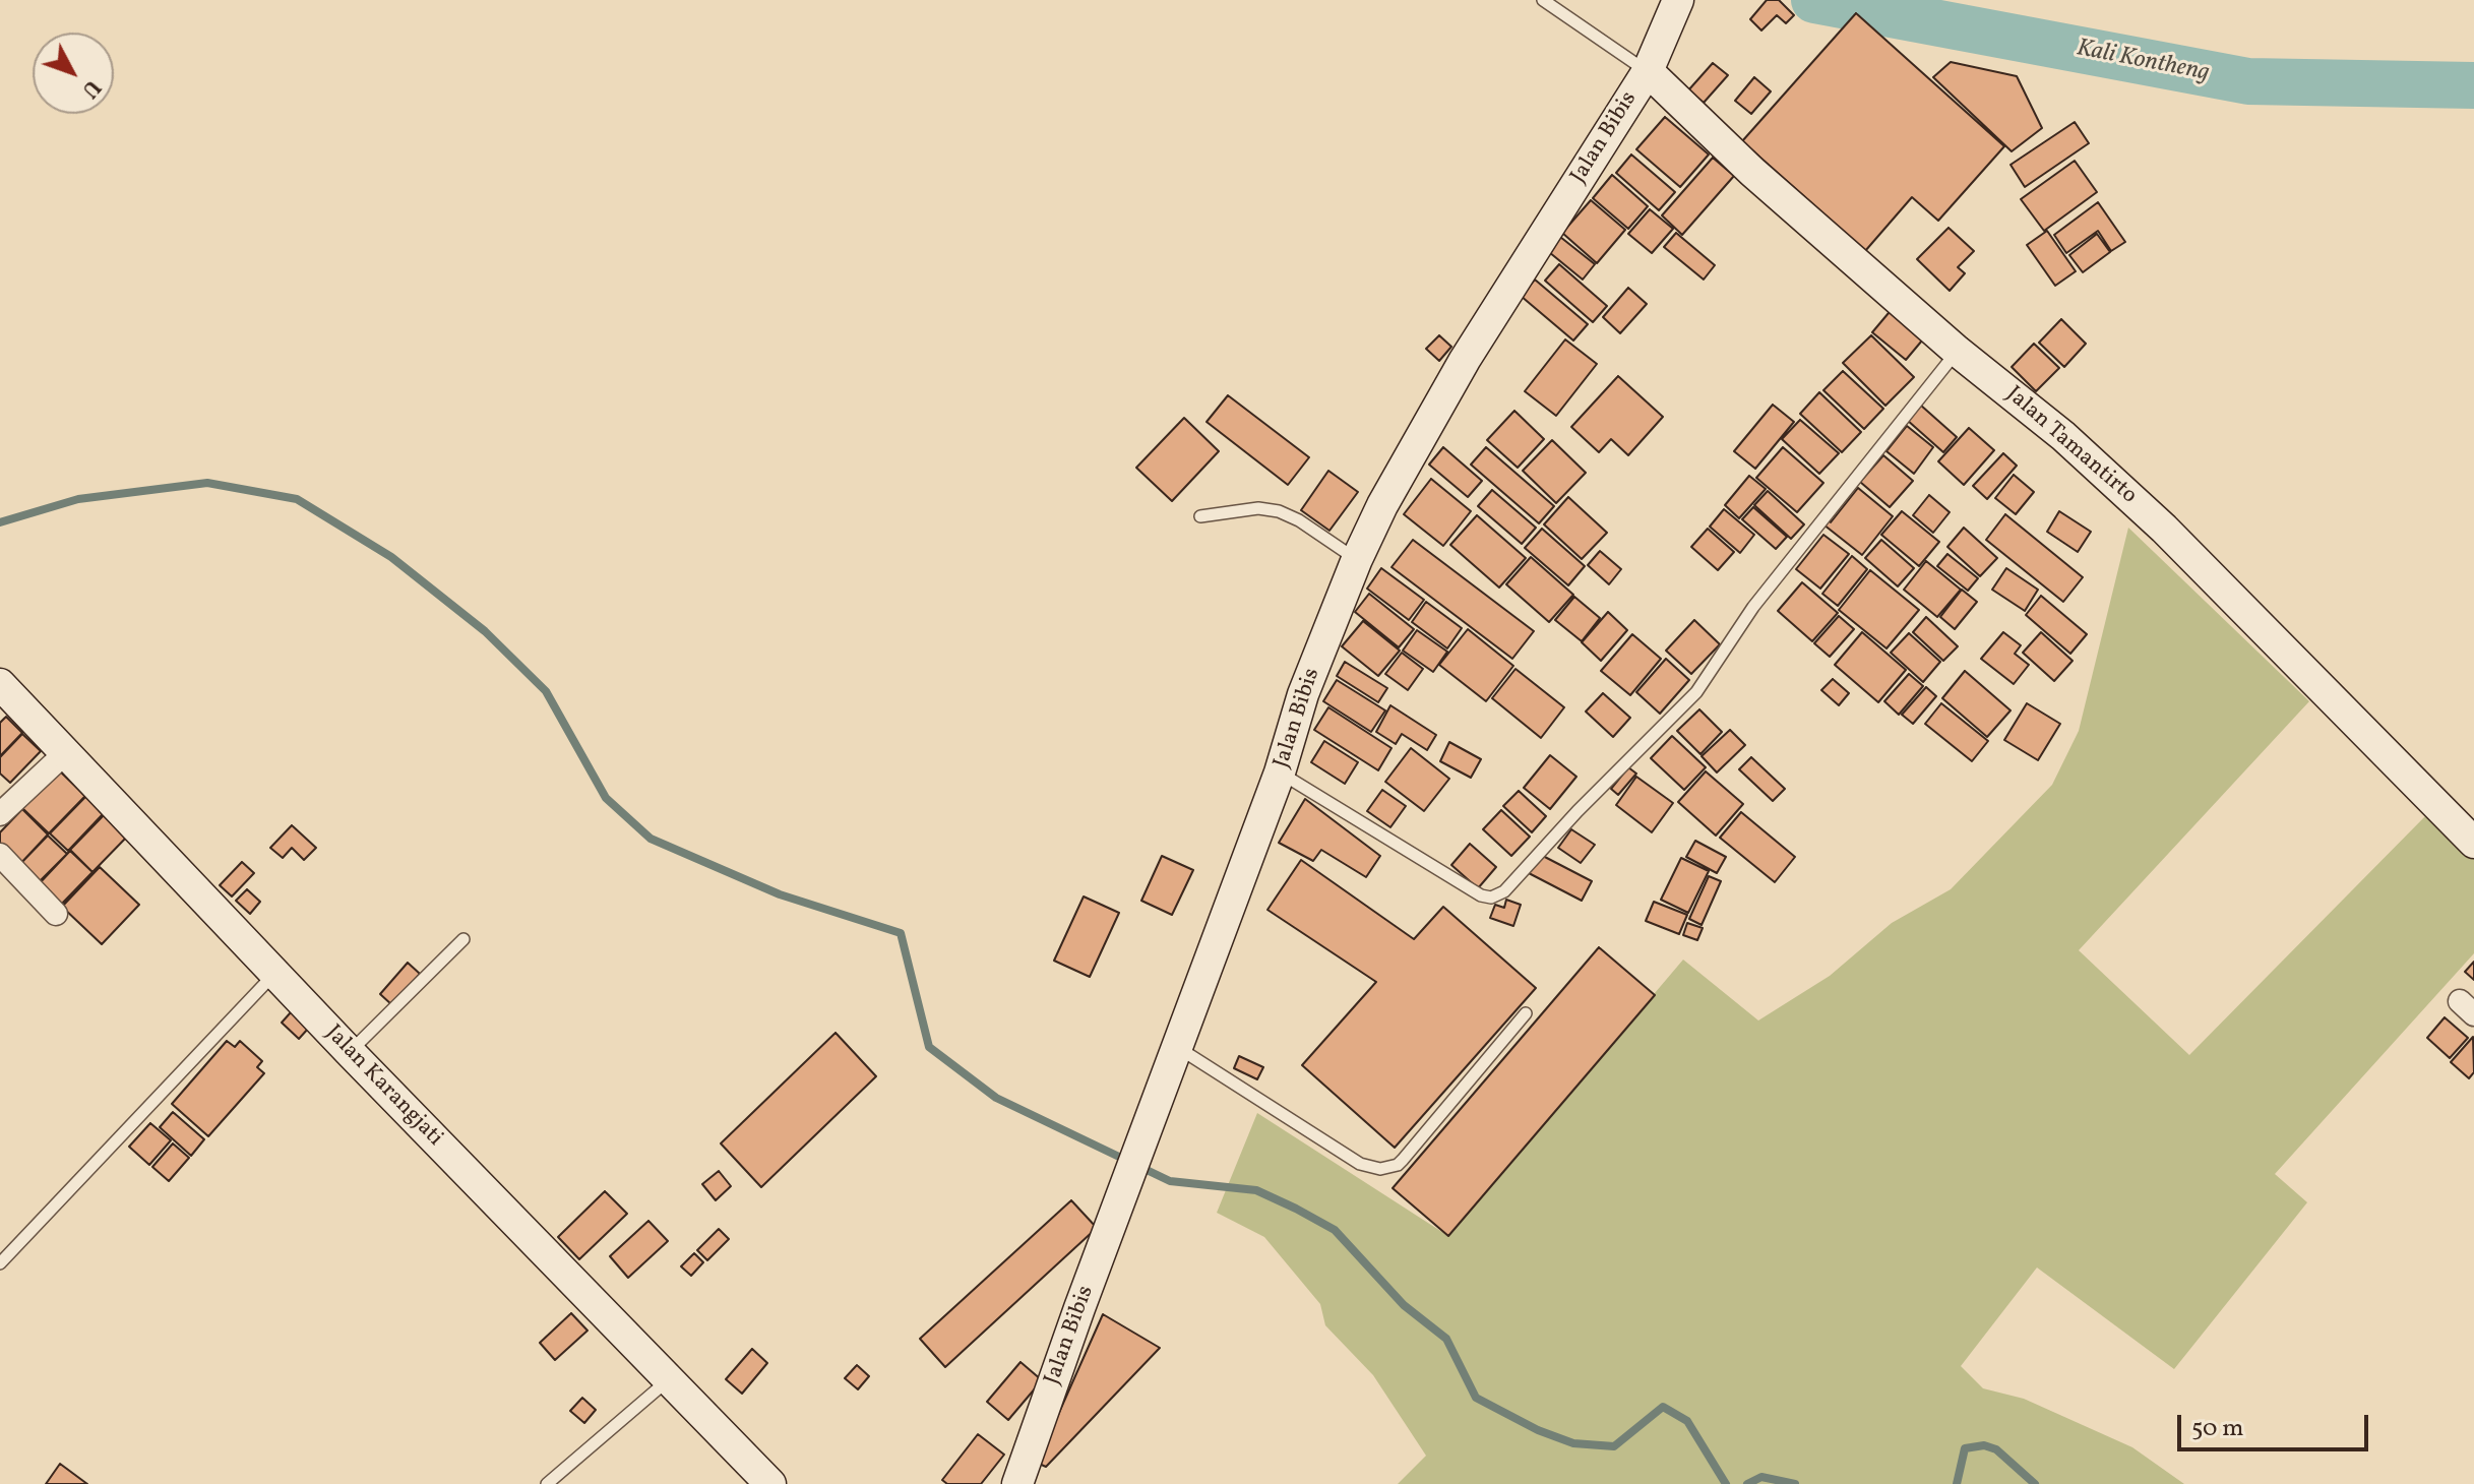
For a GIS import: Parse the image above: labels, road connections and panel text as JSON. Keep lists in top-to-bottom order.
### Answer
{
  "streets": {
    "street": ["Jalan Bibis", "Jalan Tamantirto", "Jalan Karangjati"]
  },
  "crossings": [
    ["Jalan Bibis", "Jalan Tamantirto"]
  ],
  "water": ["Kali Kontheng"],
  "scale_bar": "50 m",
  "north": "bottom right"
}
